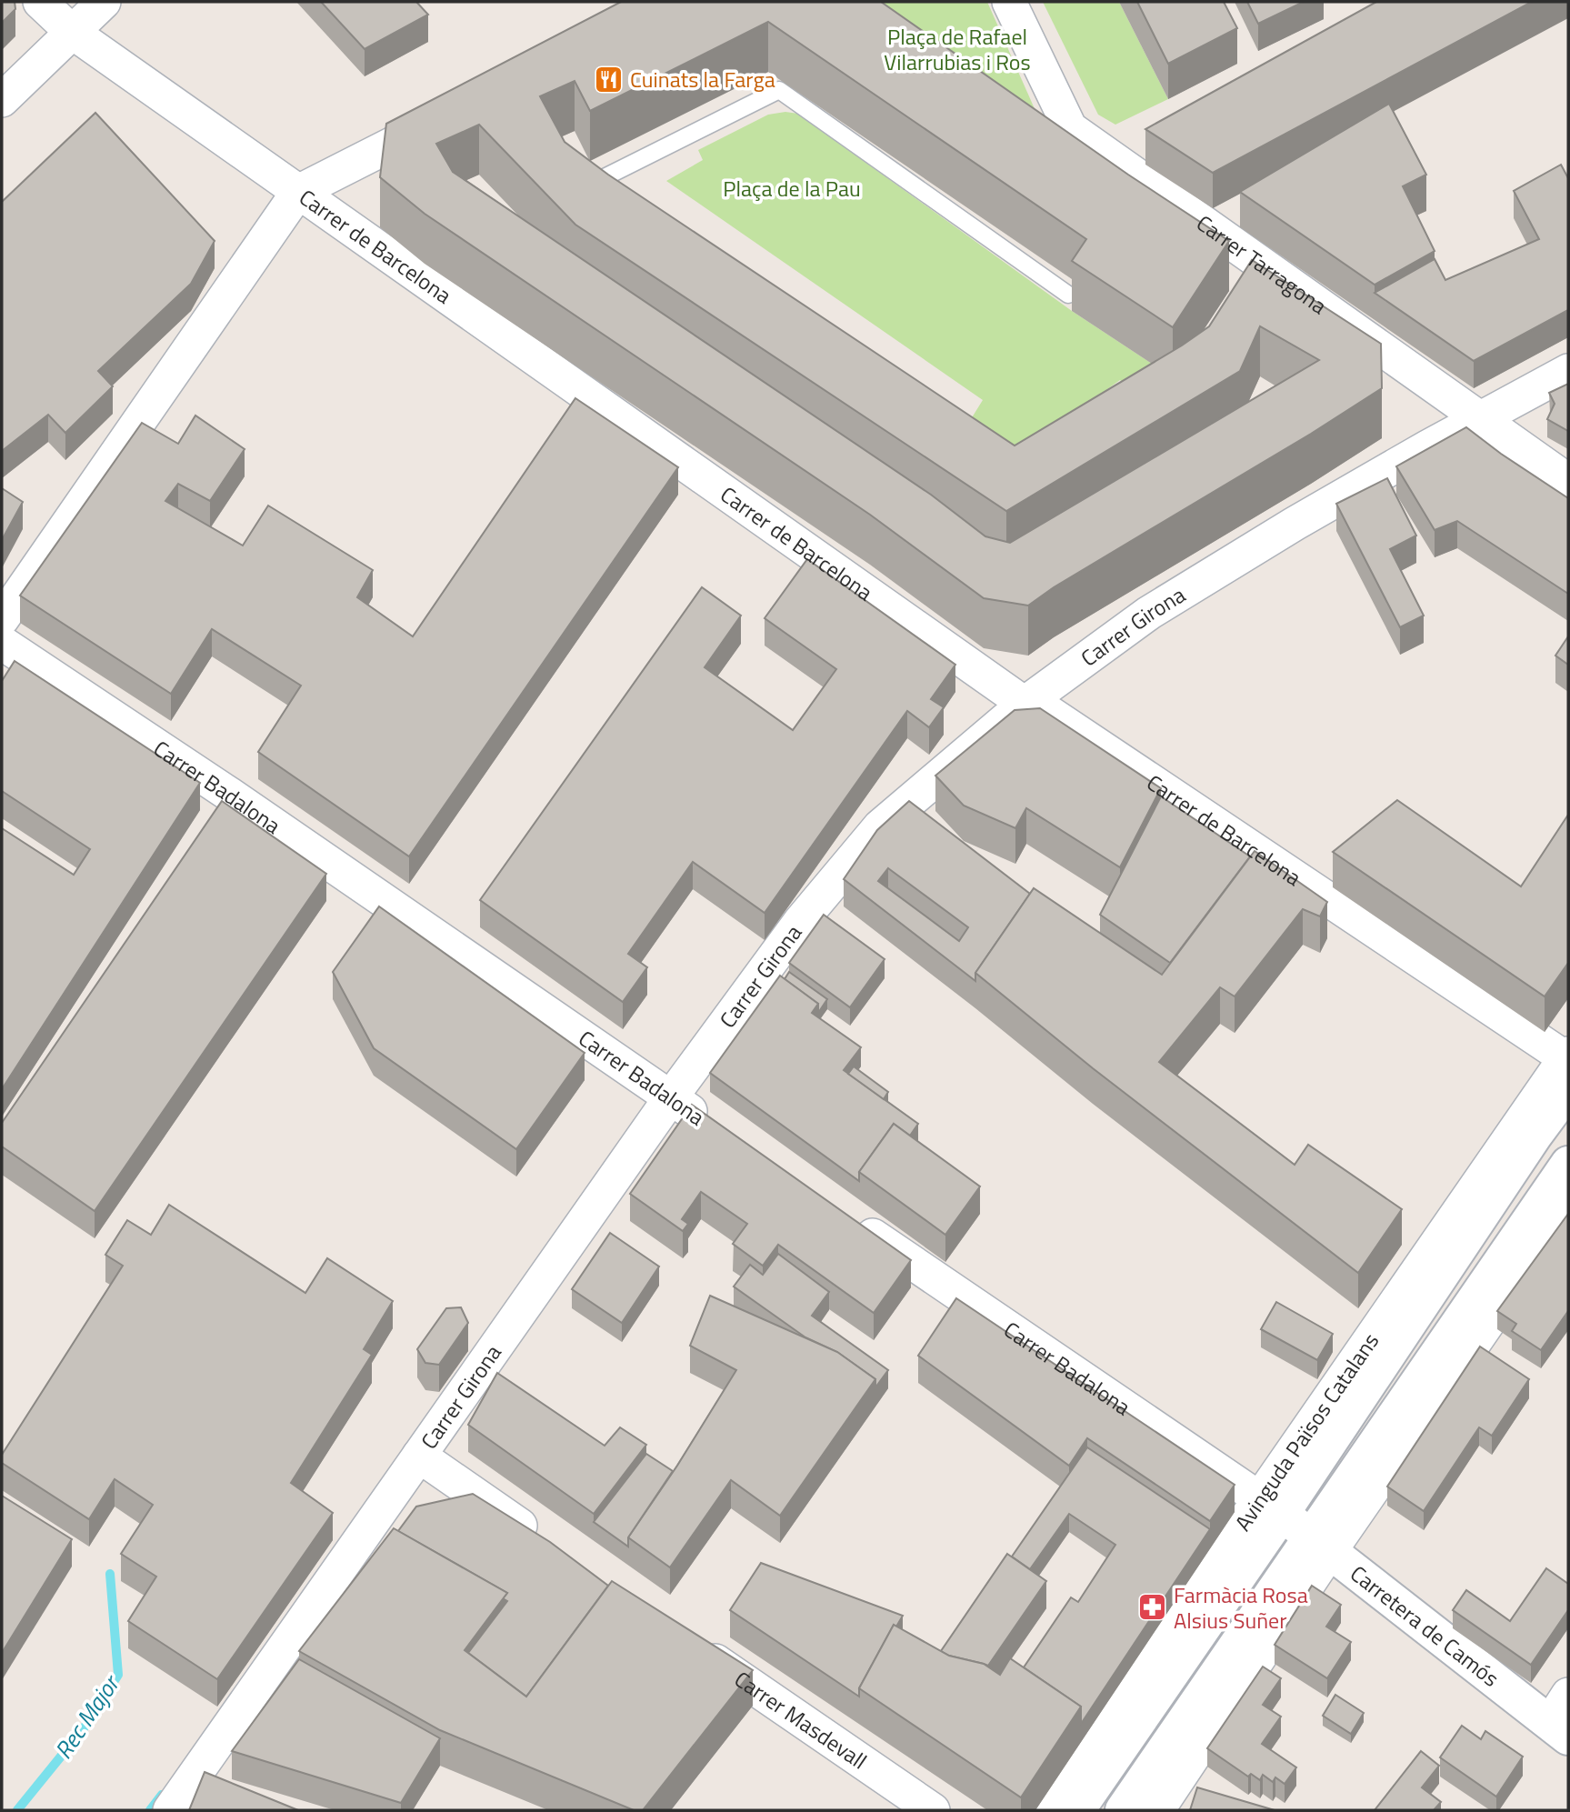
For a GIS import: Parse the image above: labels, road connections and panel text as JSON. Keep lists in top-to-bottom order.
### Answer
{
  "streets": {
    "main road": ["Avinguda Països Catalans", "Carretera de Camós"],
    "street": [
      "Carrer de Barcelona",
      "Carrer Tarragona",
      "Carrer Girona",
      "Carrer Badalona",
      "Carrer Masdevall"
    ]
  },
  "crossings": [
    ["Carrer de Barcelona", "Carrer Girona"],
    ["Carrer de Barcelona", "Avinguda Països Catalans"],
    ["Carrer Tarragona", "Carrer Girona"],
    ["Carrer Girona", "Carrer Badalona"],
    ["Carrer Badalona", "Avinguda Països Catalans"],
    ["Carrer Badalona", "Carretera de Camós"],
    ["Avinguda Països Catalans", "Carretera de Camós"]
  ],
  "water": ["Rec Major"],
  "parks": ["Plaça de Rafael Vilarrubias i Ros", "Plaça de la Pau"],
  "places": {
    "restaurant": ["Cuinats la Farga"],
    "pharmacy": ["Farmàcia Rosa Alsius Suñer"]
  }
}
